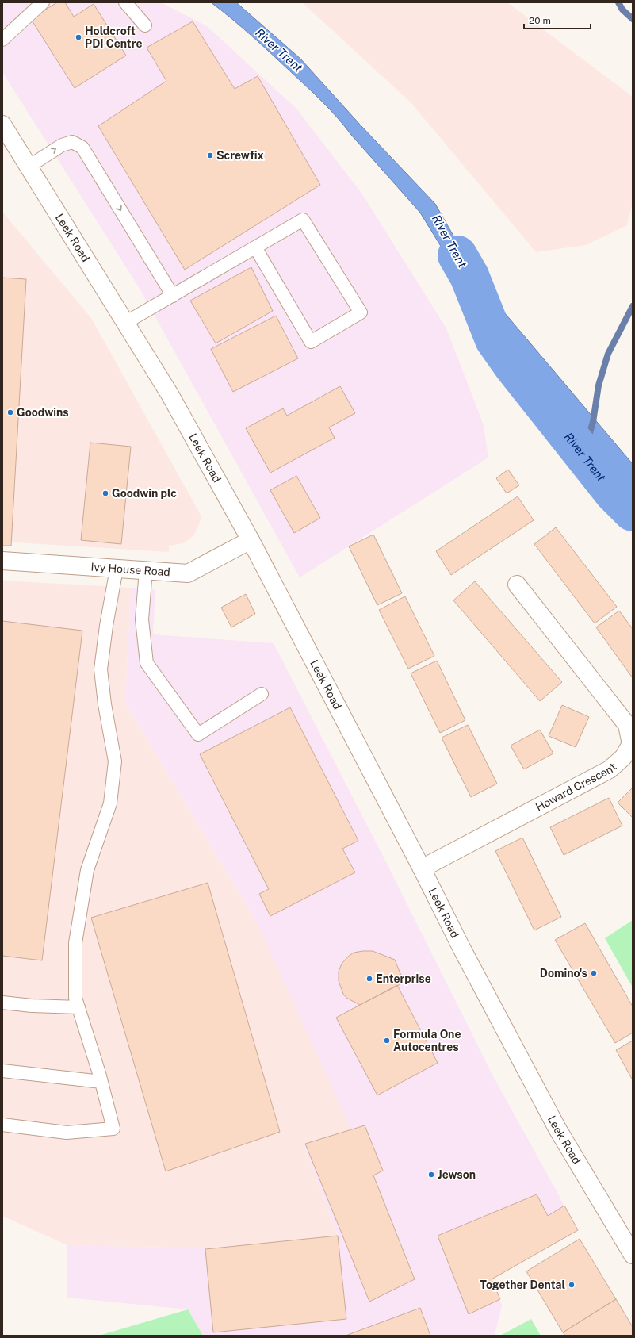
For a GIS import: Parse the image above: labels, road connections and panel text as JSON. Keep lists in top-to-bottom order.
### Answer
{
  "streets": {
    "main road": ["Leek Road", "Ivy House Road", "Howard Crescent"]
  },
  "crossings": [
    ["Leek Road", "Ivy House Road"],
    ["Leek Road", "Howard Crescent"]
  ],
  "water": ["River Trent"],
  "places": [
    "Holdcroft PDI Centre",
    "Screwfix",
    "Goodwins",
    "Goodwin plc",
    "Domino's",
    "Enterprise",
    "Formula One Autocentres",
    "Jewson",
    "Together Dental"
  ],
  "scale_bar": "20 m"
}
